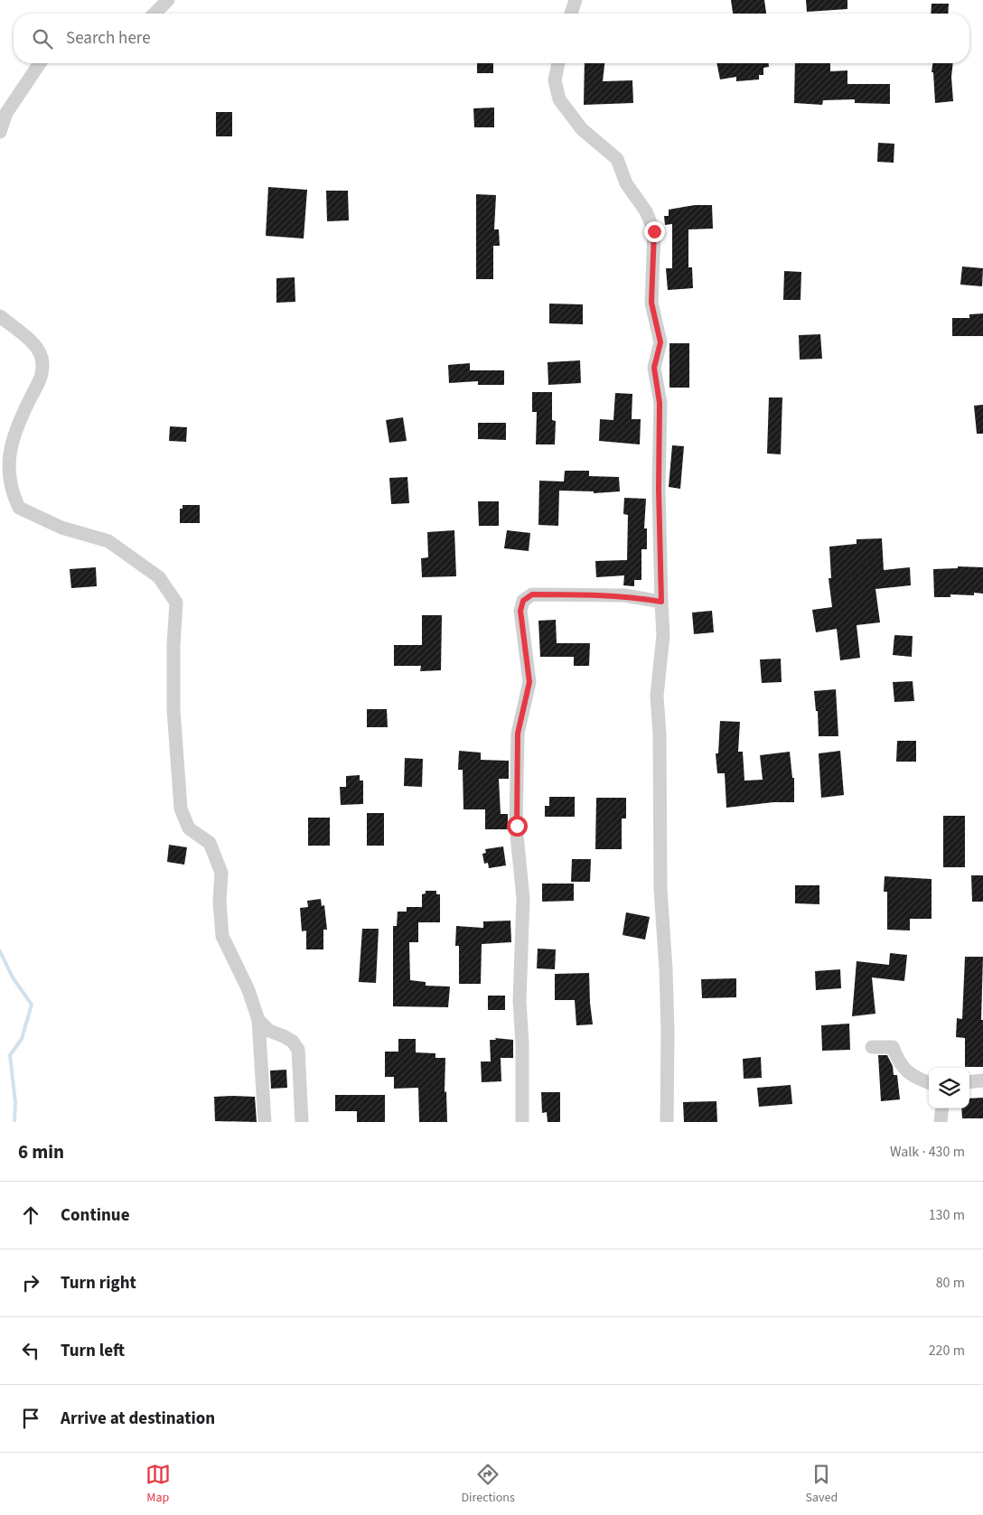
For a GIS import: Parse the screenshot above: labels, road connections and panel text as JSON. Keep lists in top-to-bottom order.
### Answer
{
  "page": {
    "search": "Search here",
    "heading": ["6 min", "Walk · 430 m"],
    "list": [
      ["Continue", "130 m"],
      ["Turn right", "80 m"],
      ["Turn left", "220 m"],
      "Arrive at destination"
    ],
    "nav": ["Map", "Directions", "Saved"]
  }
}
